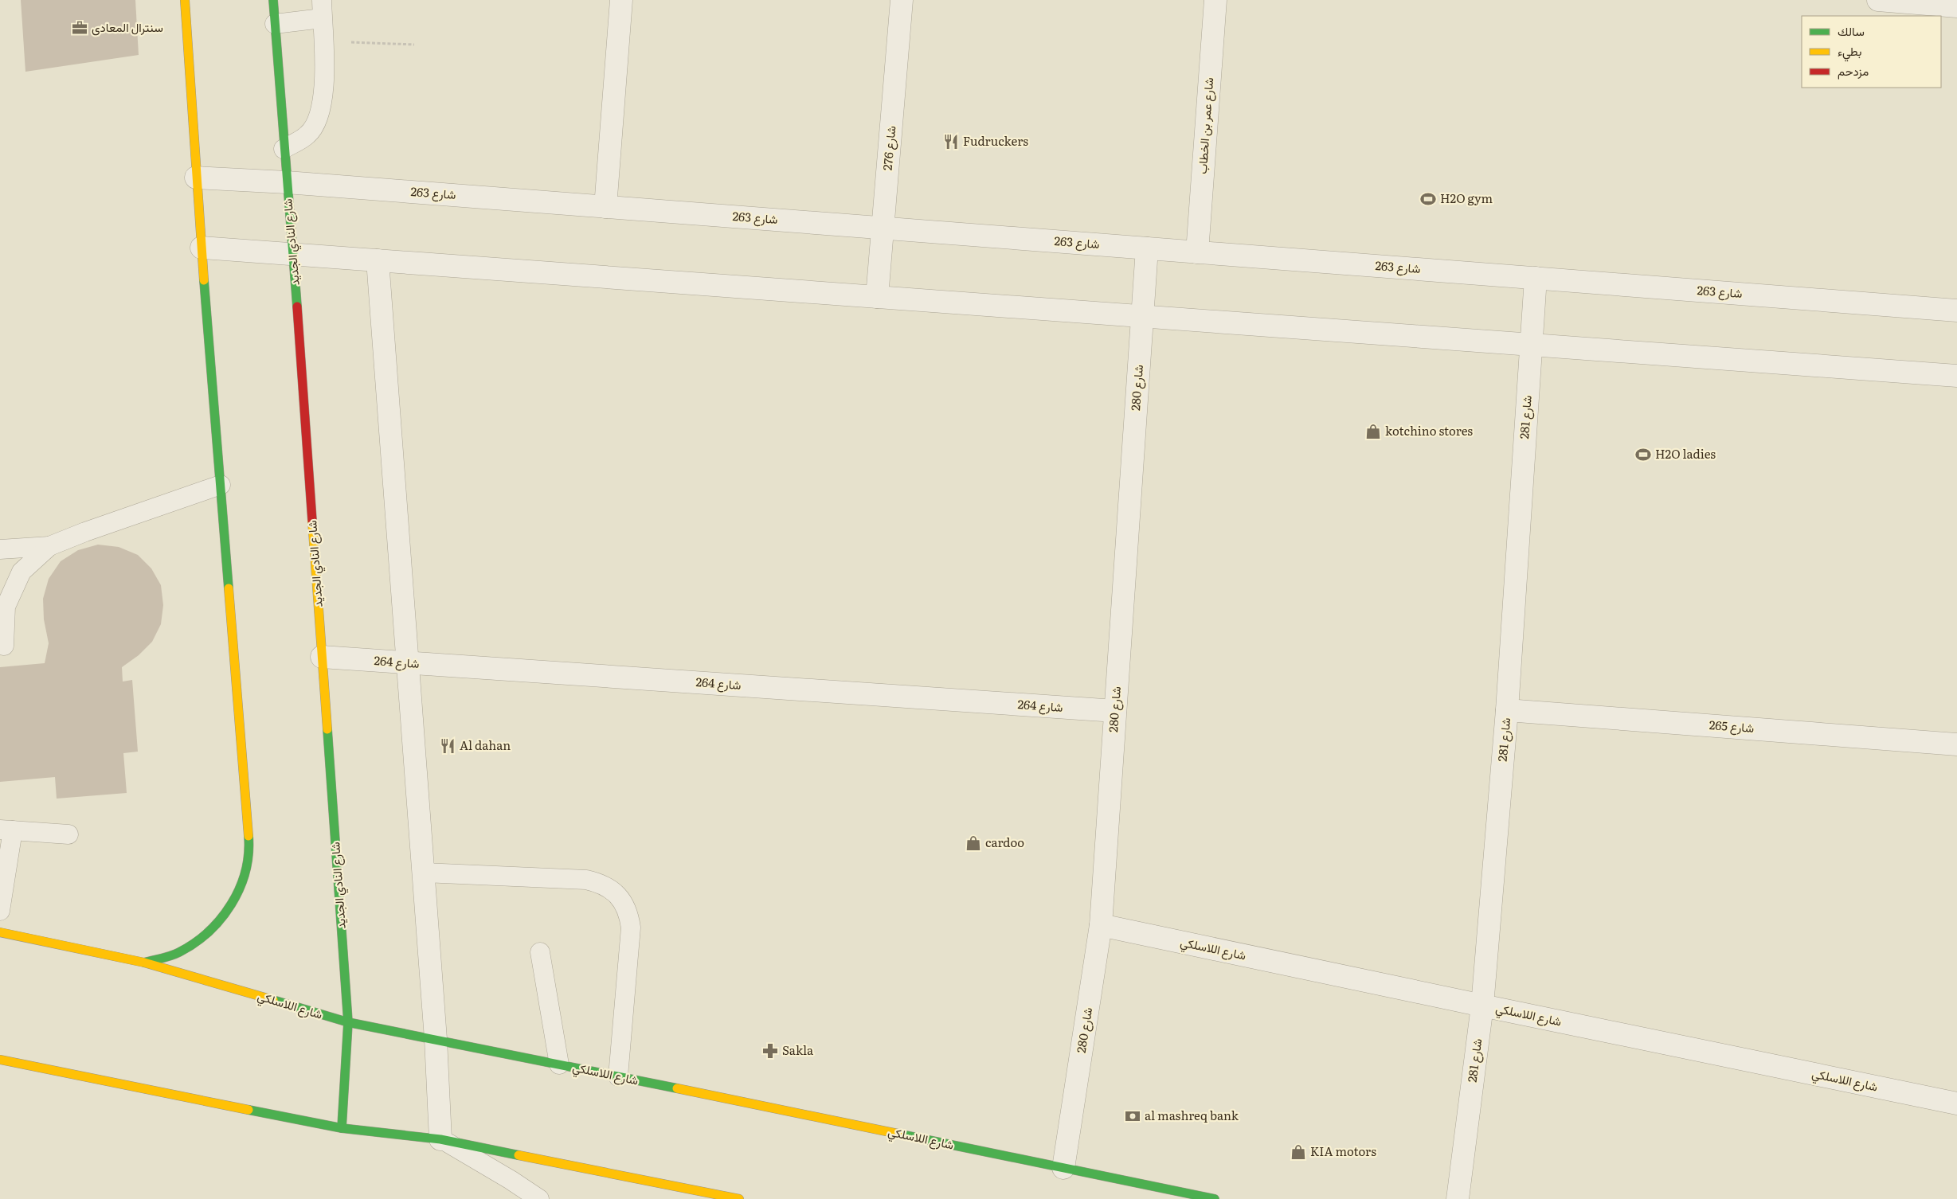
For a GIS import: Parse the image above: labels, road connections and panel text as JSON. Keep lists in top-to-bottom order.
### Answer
{
  "streets": {
    "street": [
      "شارع عمر بن الخطاب",
      "شارع 276",
      "شارع 263",
      "شارع النادي الجديد",
      "شارع 280",
      "شارع 281",
      "شارع 264",
      "شارع 265",
      "شارع اللاسلكي"
    ]
  },
  "crossings": [
    ["شارع عمر بن الخطاب", "شارع 263"],
    ["شارع 276", "شارع 263"],
    ["شارع 263", "شارع النادي الجديد"],
    ["شارع 263", "شارع 280"],
    ["شارع 263", "شارع 281"],
    ["شارع النادي الجديد", "شارع 264"],
    ["شارع النادي الجديد", "شارع اللاسلكي"],
    ["شارع 280", "شارع 264"],
    ["شارع 280", "شارع اللاسلكي"],
    ["شارع 281", "شارع 265"],
    ["شارع 281", "شارع اللاسلكي"]
  ],
  "places": {
    "office": ["سنترال المعادى"],
    "restaurant": ["Fudruckers", "Al dahan"],
    "sports": ["H2O gym", "H2O ladies"],
    "shop": ["kotchino stores", "cardoo", "KIA motors"],
    "pharmacy": ["Sakla"],
    "bank": ["al mashreq bank"]
  },
  "legend": ["سالك", "بطيء", "مزدحم"]
}
